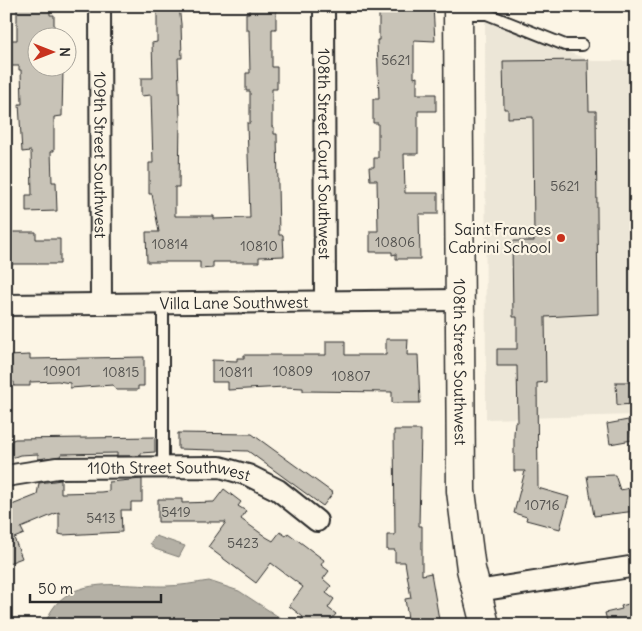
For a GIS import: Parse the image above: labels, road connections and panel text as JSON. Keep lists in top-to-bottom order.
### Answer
{
  "streets": {
    "street": [
      "108th Street Court Southwest",
      "109th Street Southwest",
      "Villa Lane Southwest",
      "108th Street Southwest",
      "110th Street Southwest"
    ]
  },
  "crossings": [
    ["108th Street Court Southwest", "Villa Lane Southwest"],
    ["109th Street Southwest", "Villa Lane Southwest"],
    ["Villa Lane Southwest", "108th Street Southwest"]
  ],
  "places": ["Saint Frances Cabrini School"],
  "house_numbers": [
    "5621",
    "5621",
    "10806",
    "10814",
    "10810",
    "10901",
    "10809",
    "10815",
    "10811",
    "10807",
    "10716",
    "5419",
    "5413",
    "5423"
  ],
  "scale_bar": "50 m",
  "north": "right"
}
